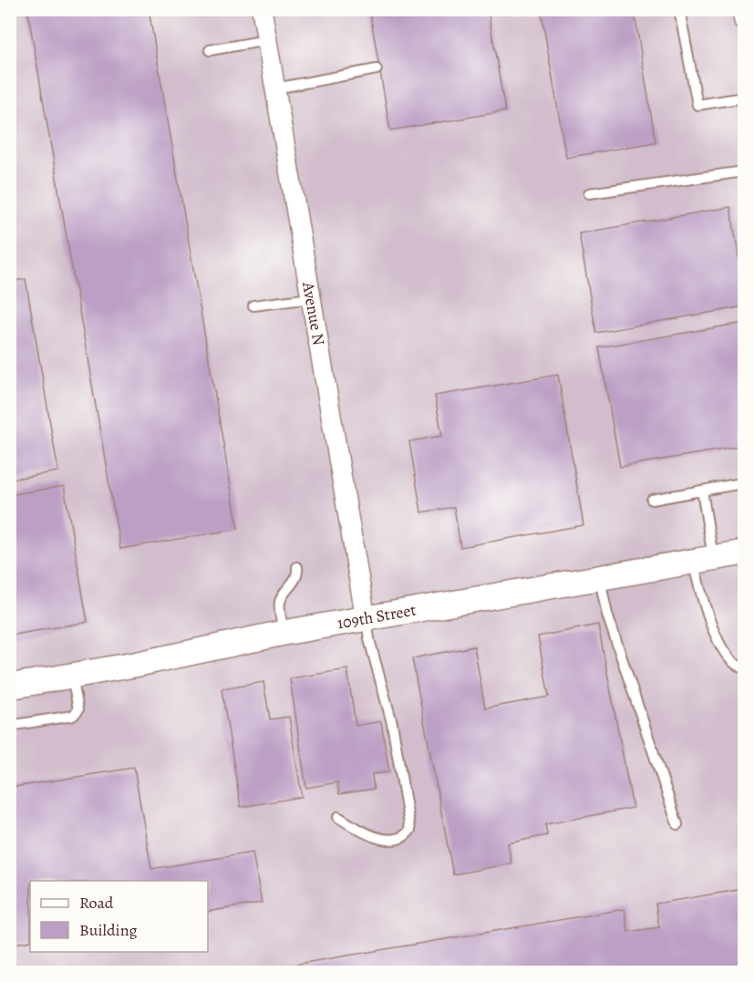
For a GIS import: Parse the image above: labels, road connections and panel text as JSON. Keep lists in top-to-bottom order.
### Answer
{
  "streets": {
    "street": ["Avenue N", "109th Street"]
  },
  "crossings": [
    ["Avenue N", "109th Street"]
  ],
  "legend": ["Road", "Building"]
}
